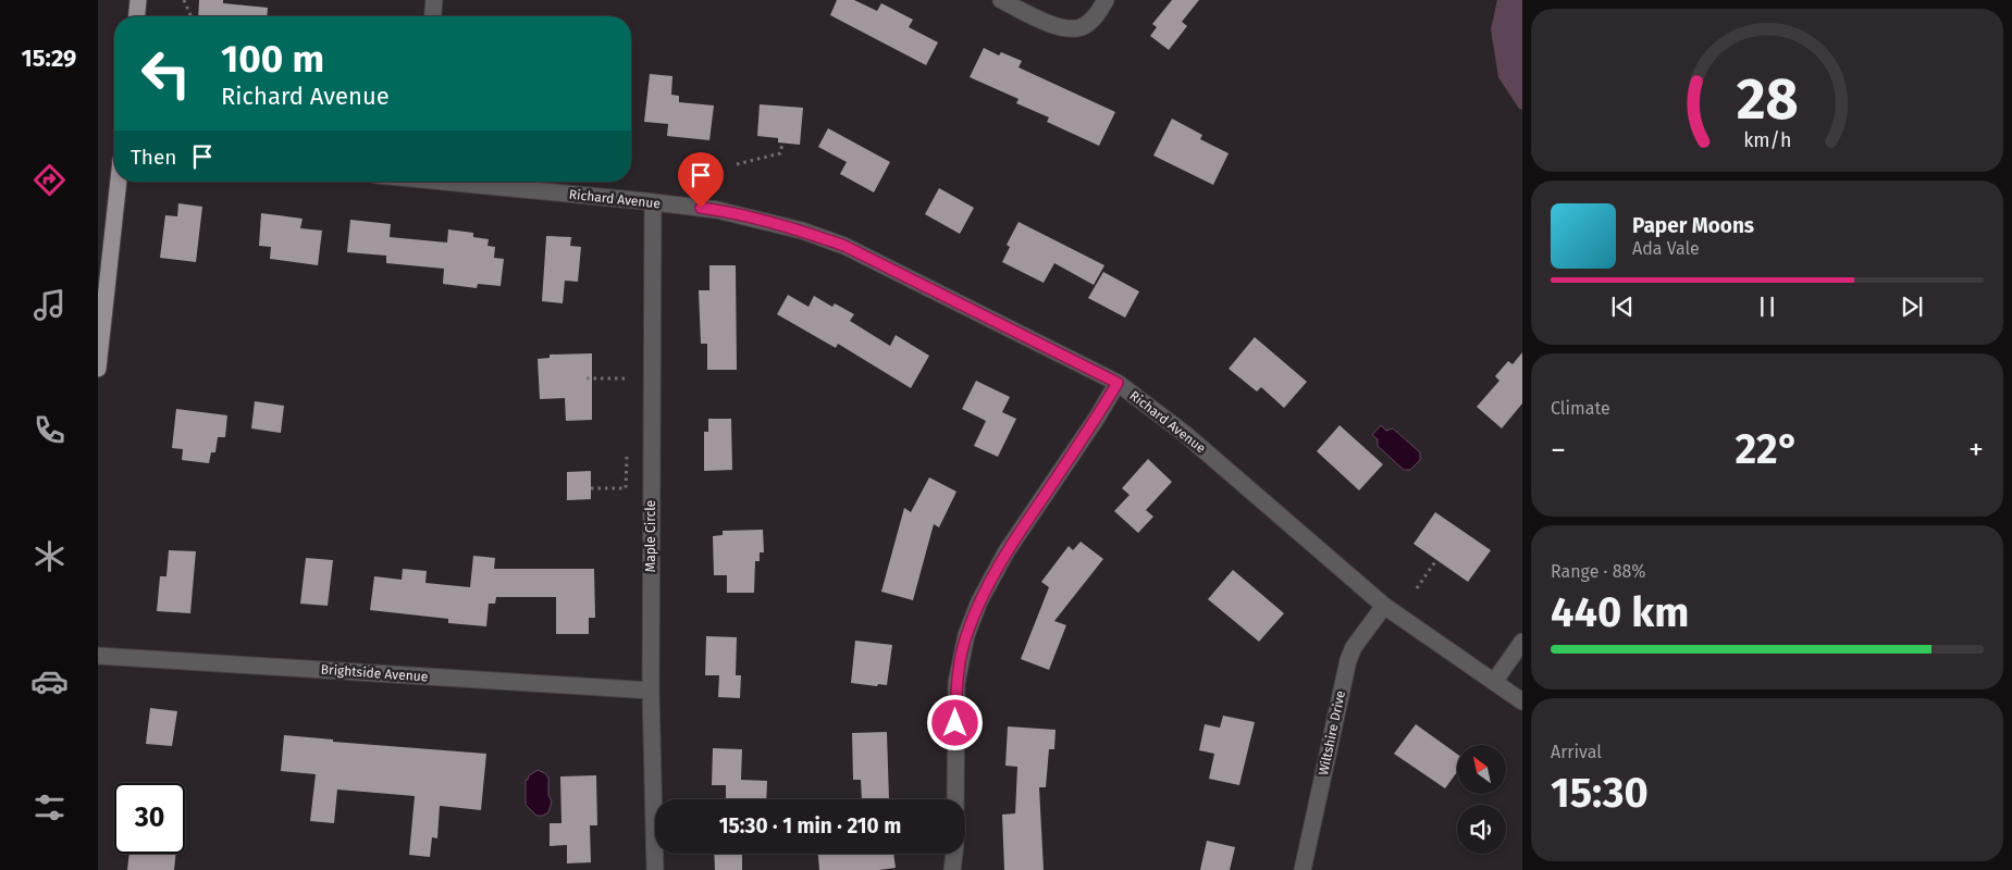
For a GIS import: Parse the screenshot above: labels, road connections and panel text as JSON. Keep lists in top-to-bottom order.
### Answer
{
  "streets": {
    "street": [
      "Richard Avenue",
      "Maple Circle",
      "Brightside Avenue",
      "Wiltshire Drive"
    ]
  },
  "crossings": [
    ["Richard Avenue", "Maple Circle"],
    ["Richard Avenue", "Wiltshire Drive"],
    ["Maple Circle", "Brightside Avenue"]
  ],
  "north": "top left",
  "page": {
    "tabs": "15:29",
    "turn": ["100 m", "Richard Avenue"],
    "then": "Then",
    "song": ["Paper Moons", "Ada Vale"],
    "tile": [
      "Climate",
      ["Range · 88%", "440 km"],
      ["Arrival", "15:30"]
    ],
    "heat": ["−", "22°", "+"],
    "limit": "30",
    "trip": "15:30 · 1 min · 210 m",
    "gauge": ["28", "km/h"]
  }
}
